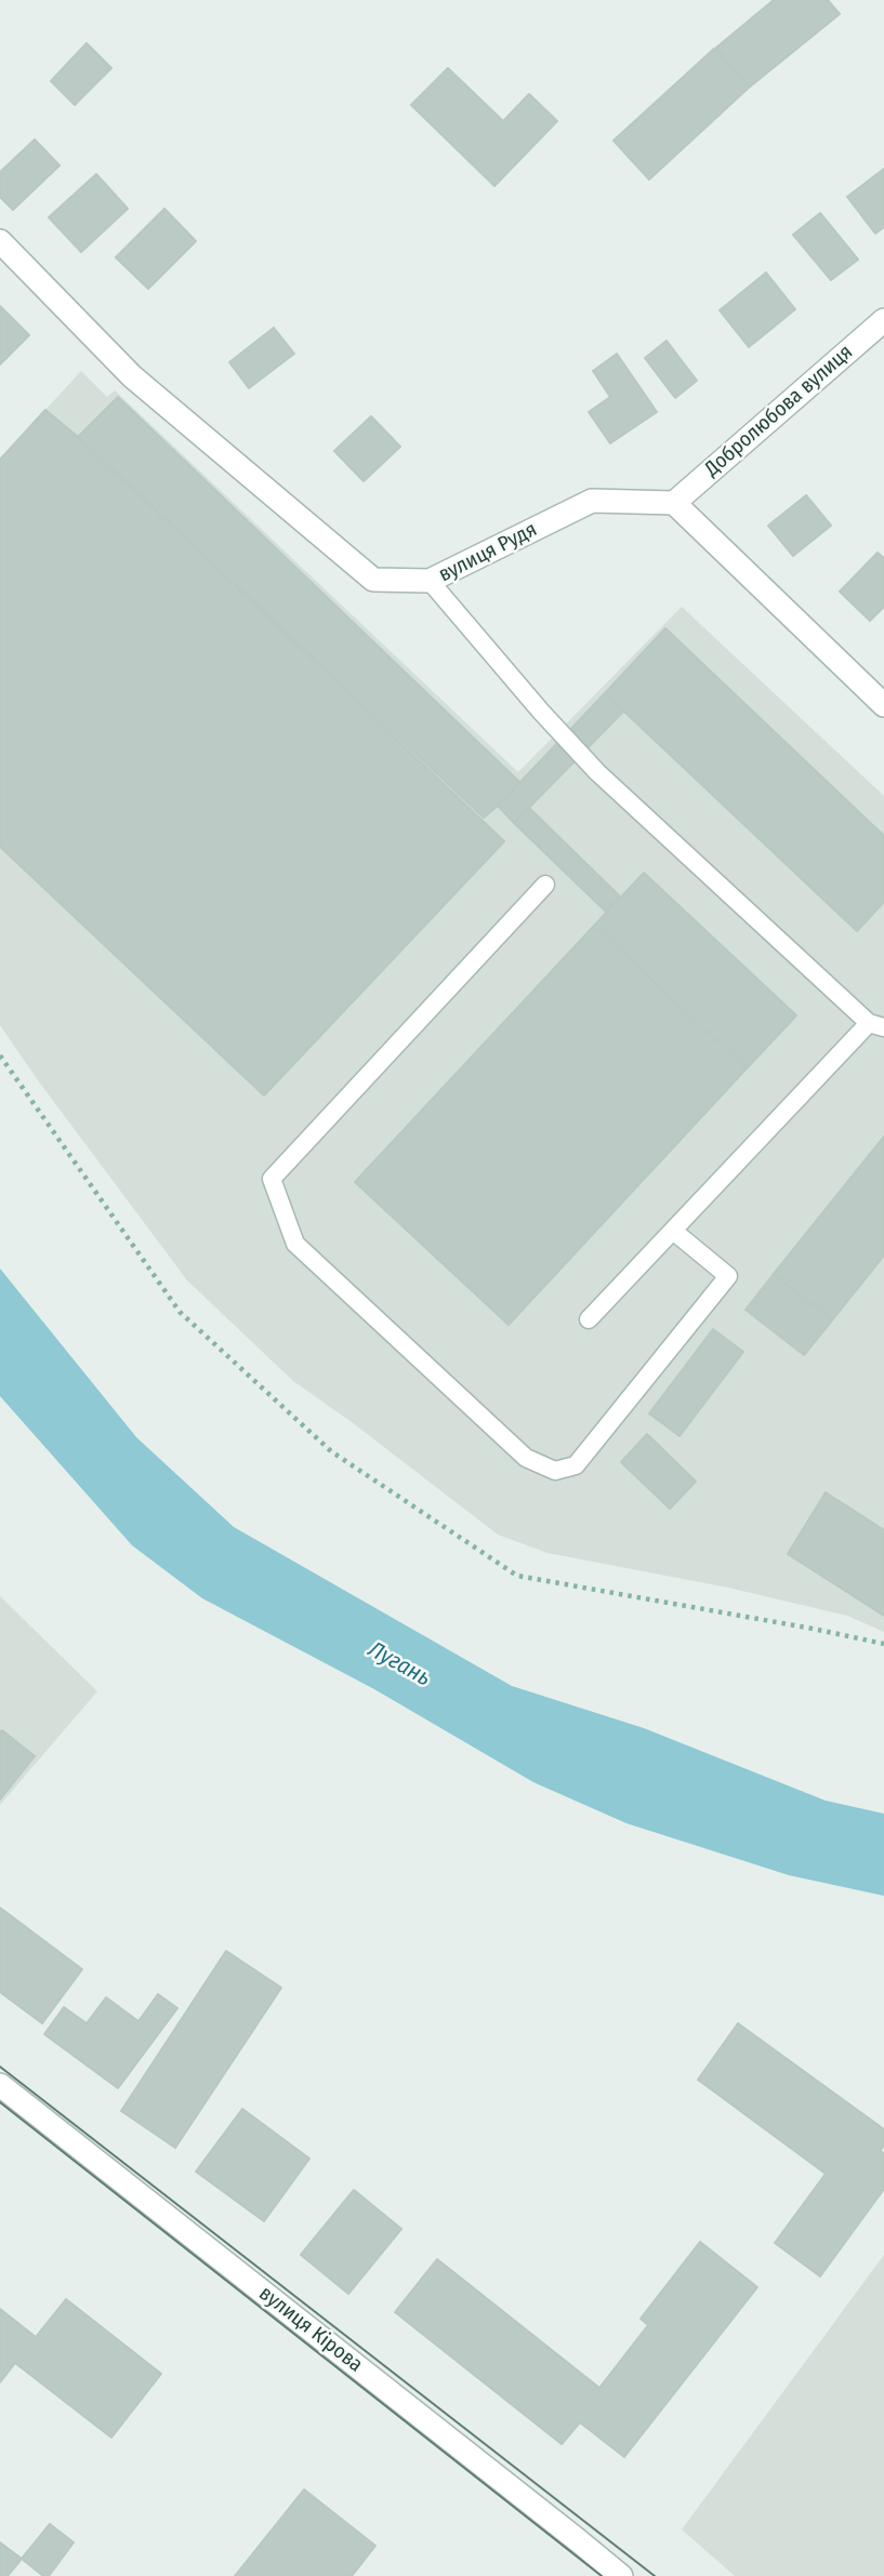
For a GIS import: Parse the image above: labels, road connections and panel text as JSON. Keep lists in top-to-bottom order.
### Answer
{
  "streets": {
    "street": ["Добролюбова вулиця", "вулиця Рудя", "вулиця Кірова"]
  },
  "crossings": [
    ["Добролюбова вулиця", "вулиця Рудя"]
  ],
  "water": ["Лугань"]
}
